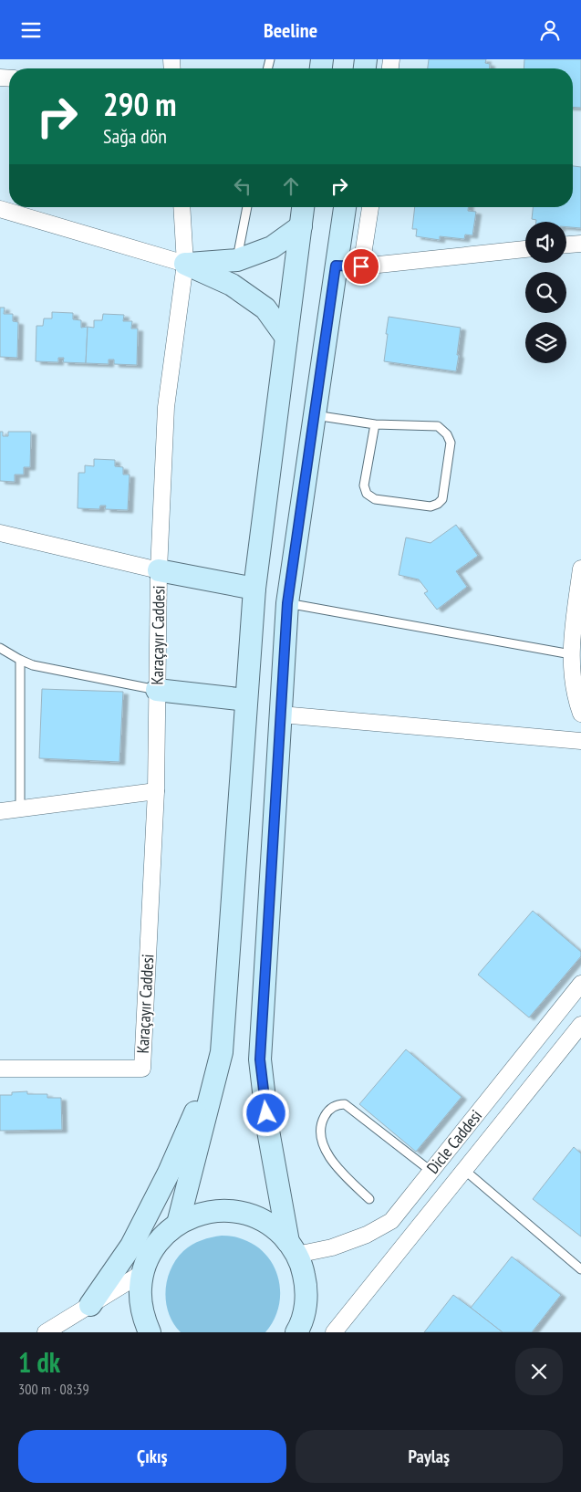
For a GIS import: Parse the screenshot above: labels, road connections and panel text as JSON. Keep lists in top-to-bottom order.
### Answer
{
  "streets": {
    "street": ["Karaçayır Caddesi", "Dicle Caddesi"]
  },
  "page": {
    "header": "Beeline",
    "turn": ["290 m", "Sağa dön"],
    "heading": ["1 dk", "300 m · 08:39"],
    "buttons": ["Çıkış", "Paylaş"]
  }
}
